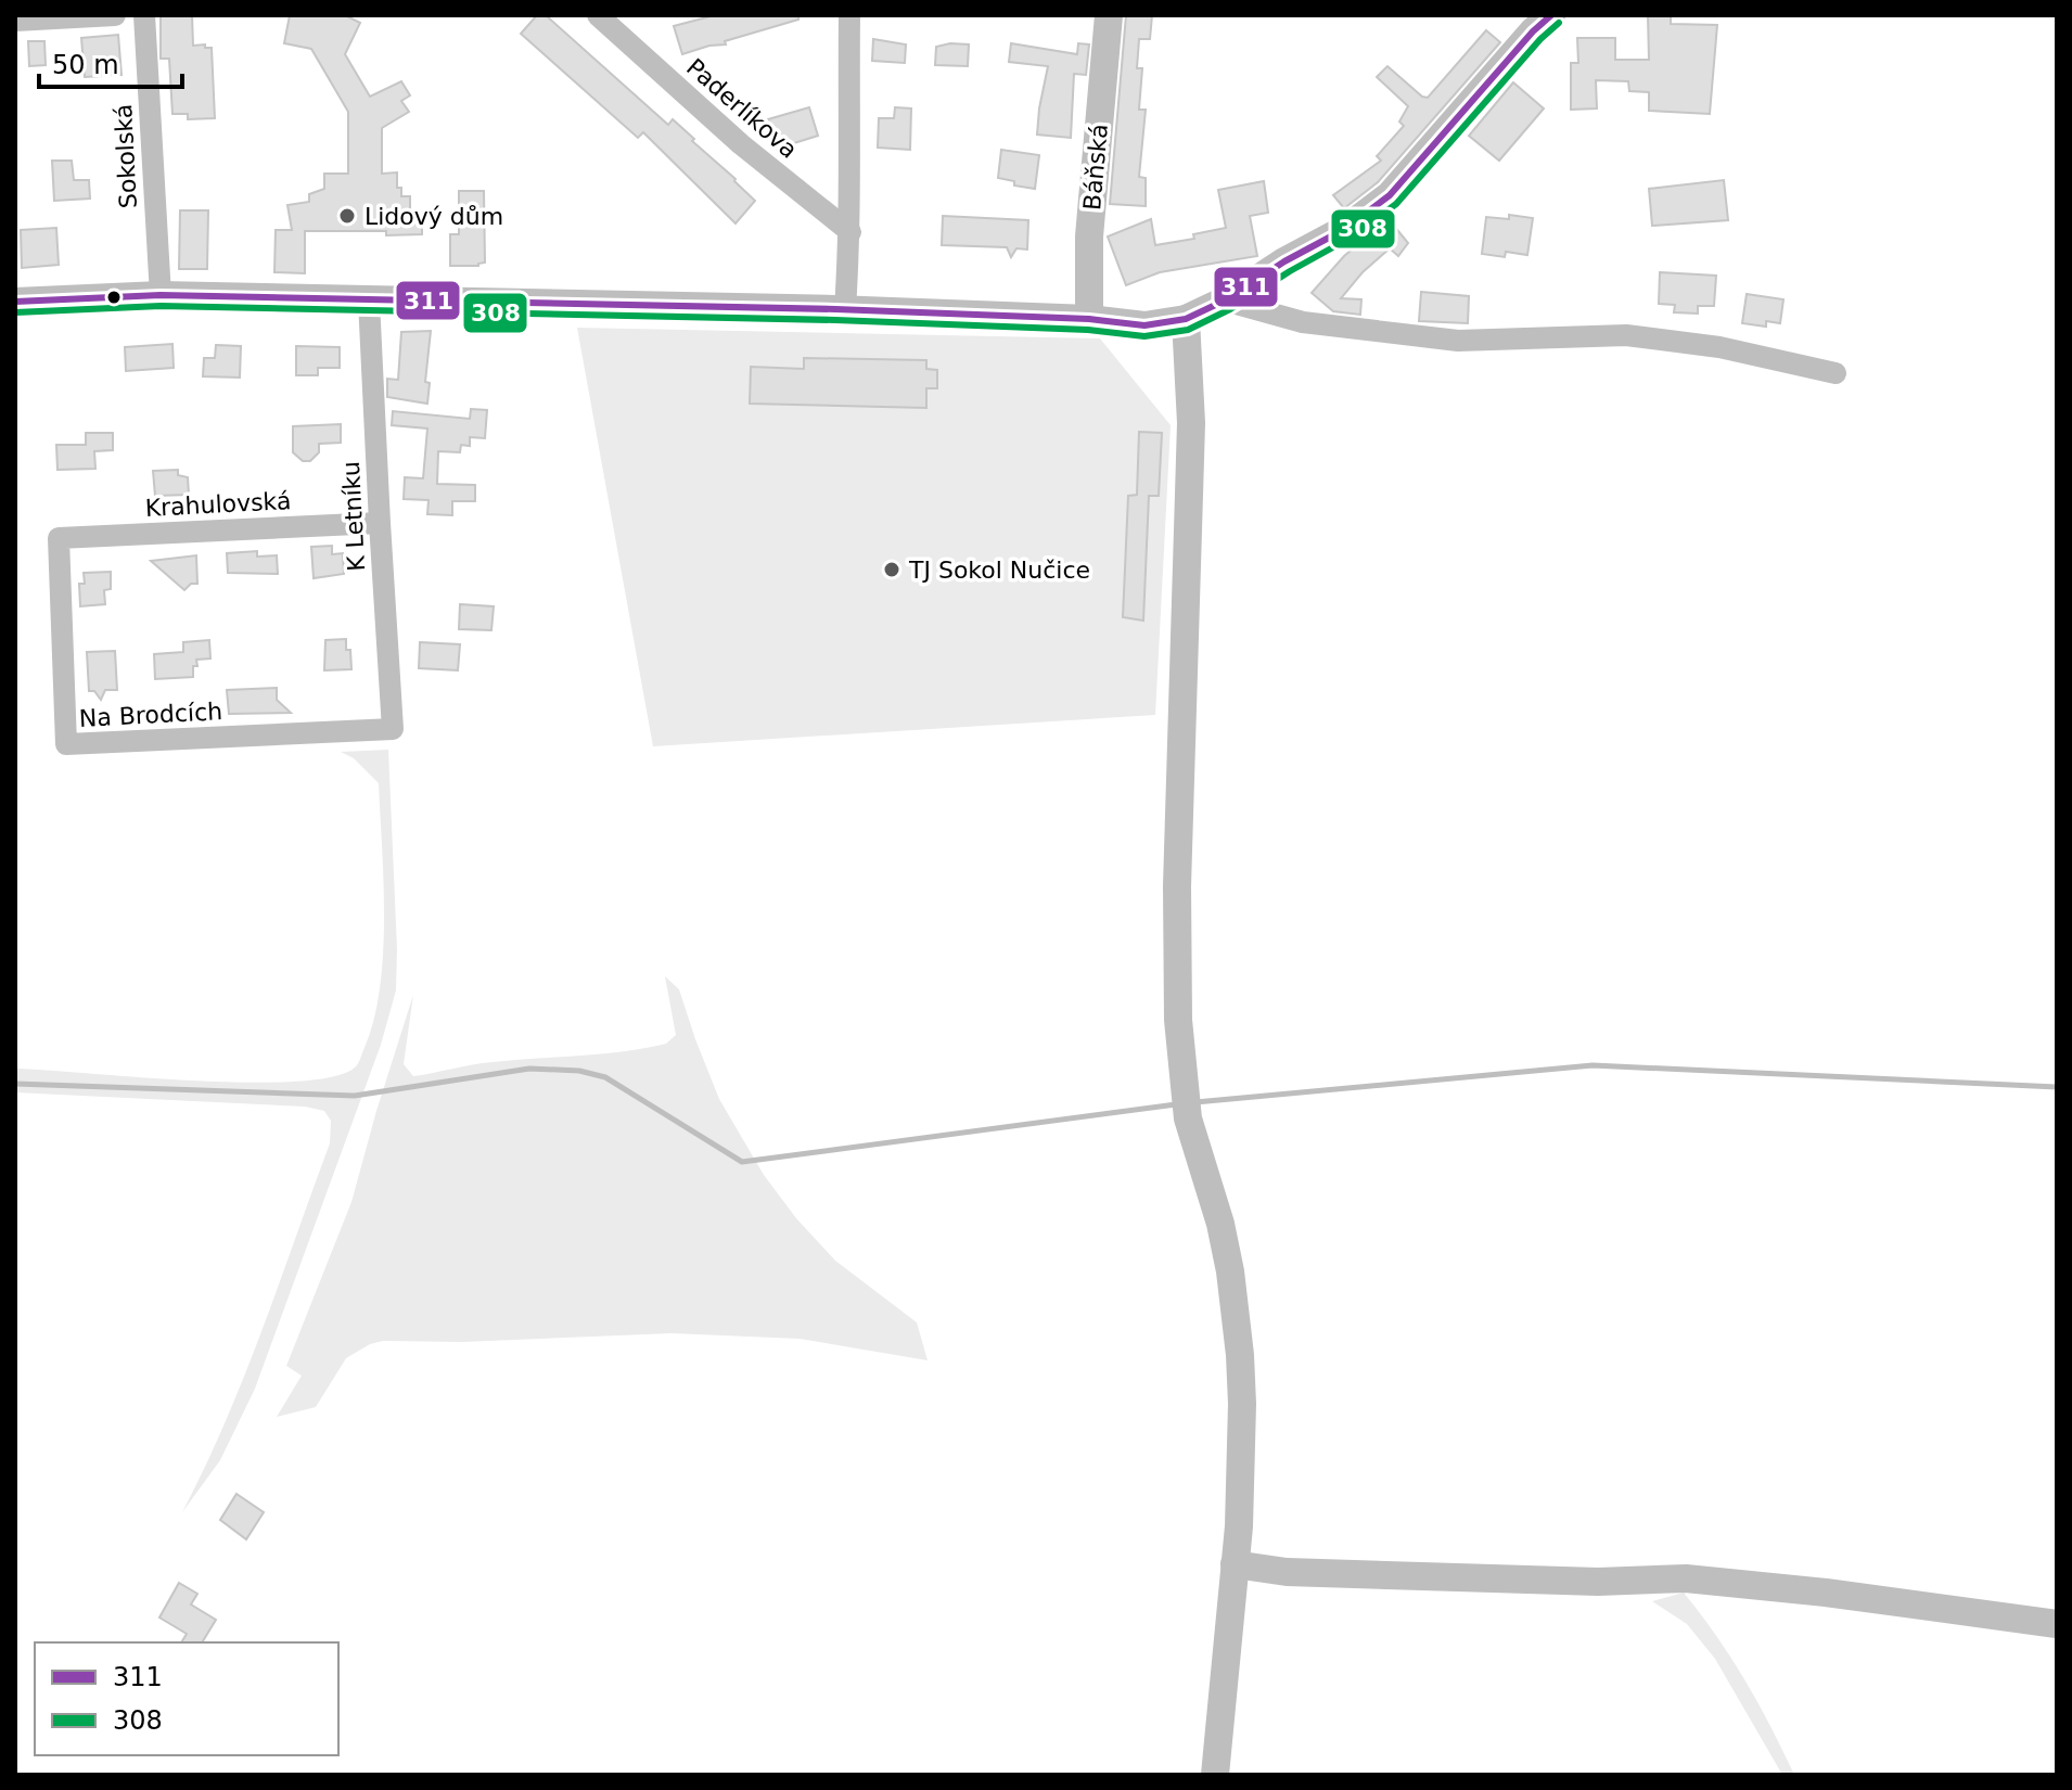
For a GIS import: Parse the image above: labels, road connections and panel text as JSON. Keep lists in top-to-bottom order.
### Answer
{
  "streets": {
    "street": [
      "Paderlíkova",
      "Sokolská",
      "Báňská",
      "Krahulovská",
      "K Letníku",
      "Na Brodcích"
    ]
  },
  "crossings": [
    ["Krahulovská", "K Letníku"],
    ["Krahulovská", "Na Brodcích"],
    ["K Letníku", "Na Brodcích"]
  ],
  "places": ["Lidový dům", "TJ Sokol Nučice"],
  "lines": ["transit line 311", "transit line 308"],
  "legend": ["311", "308"],
  "scale_bar": "50 m"
}
